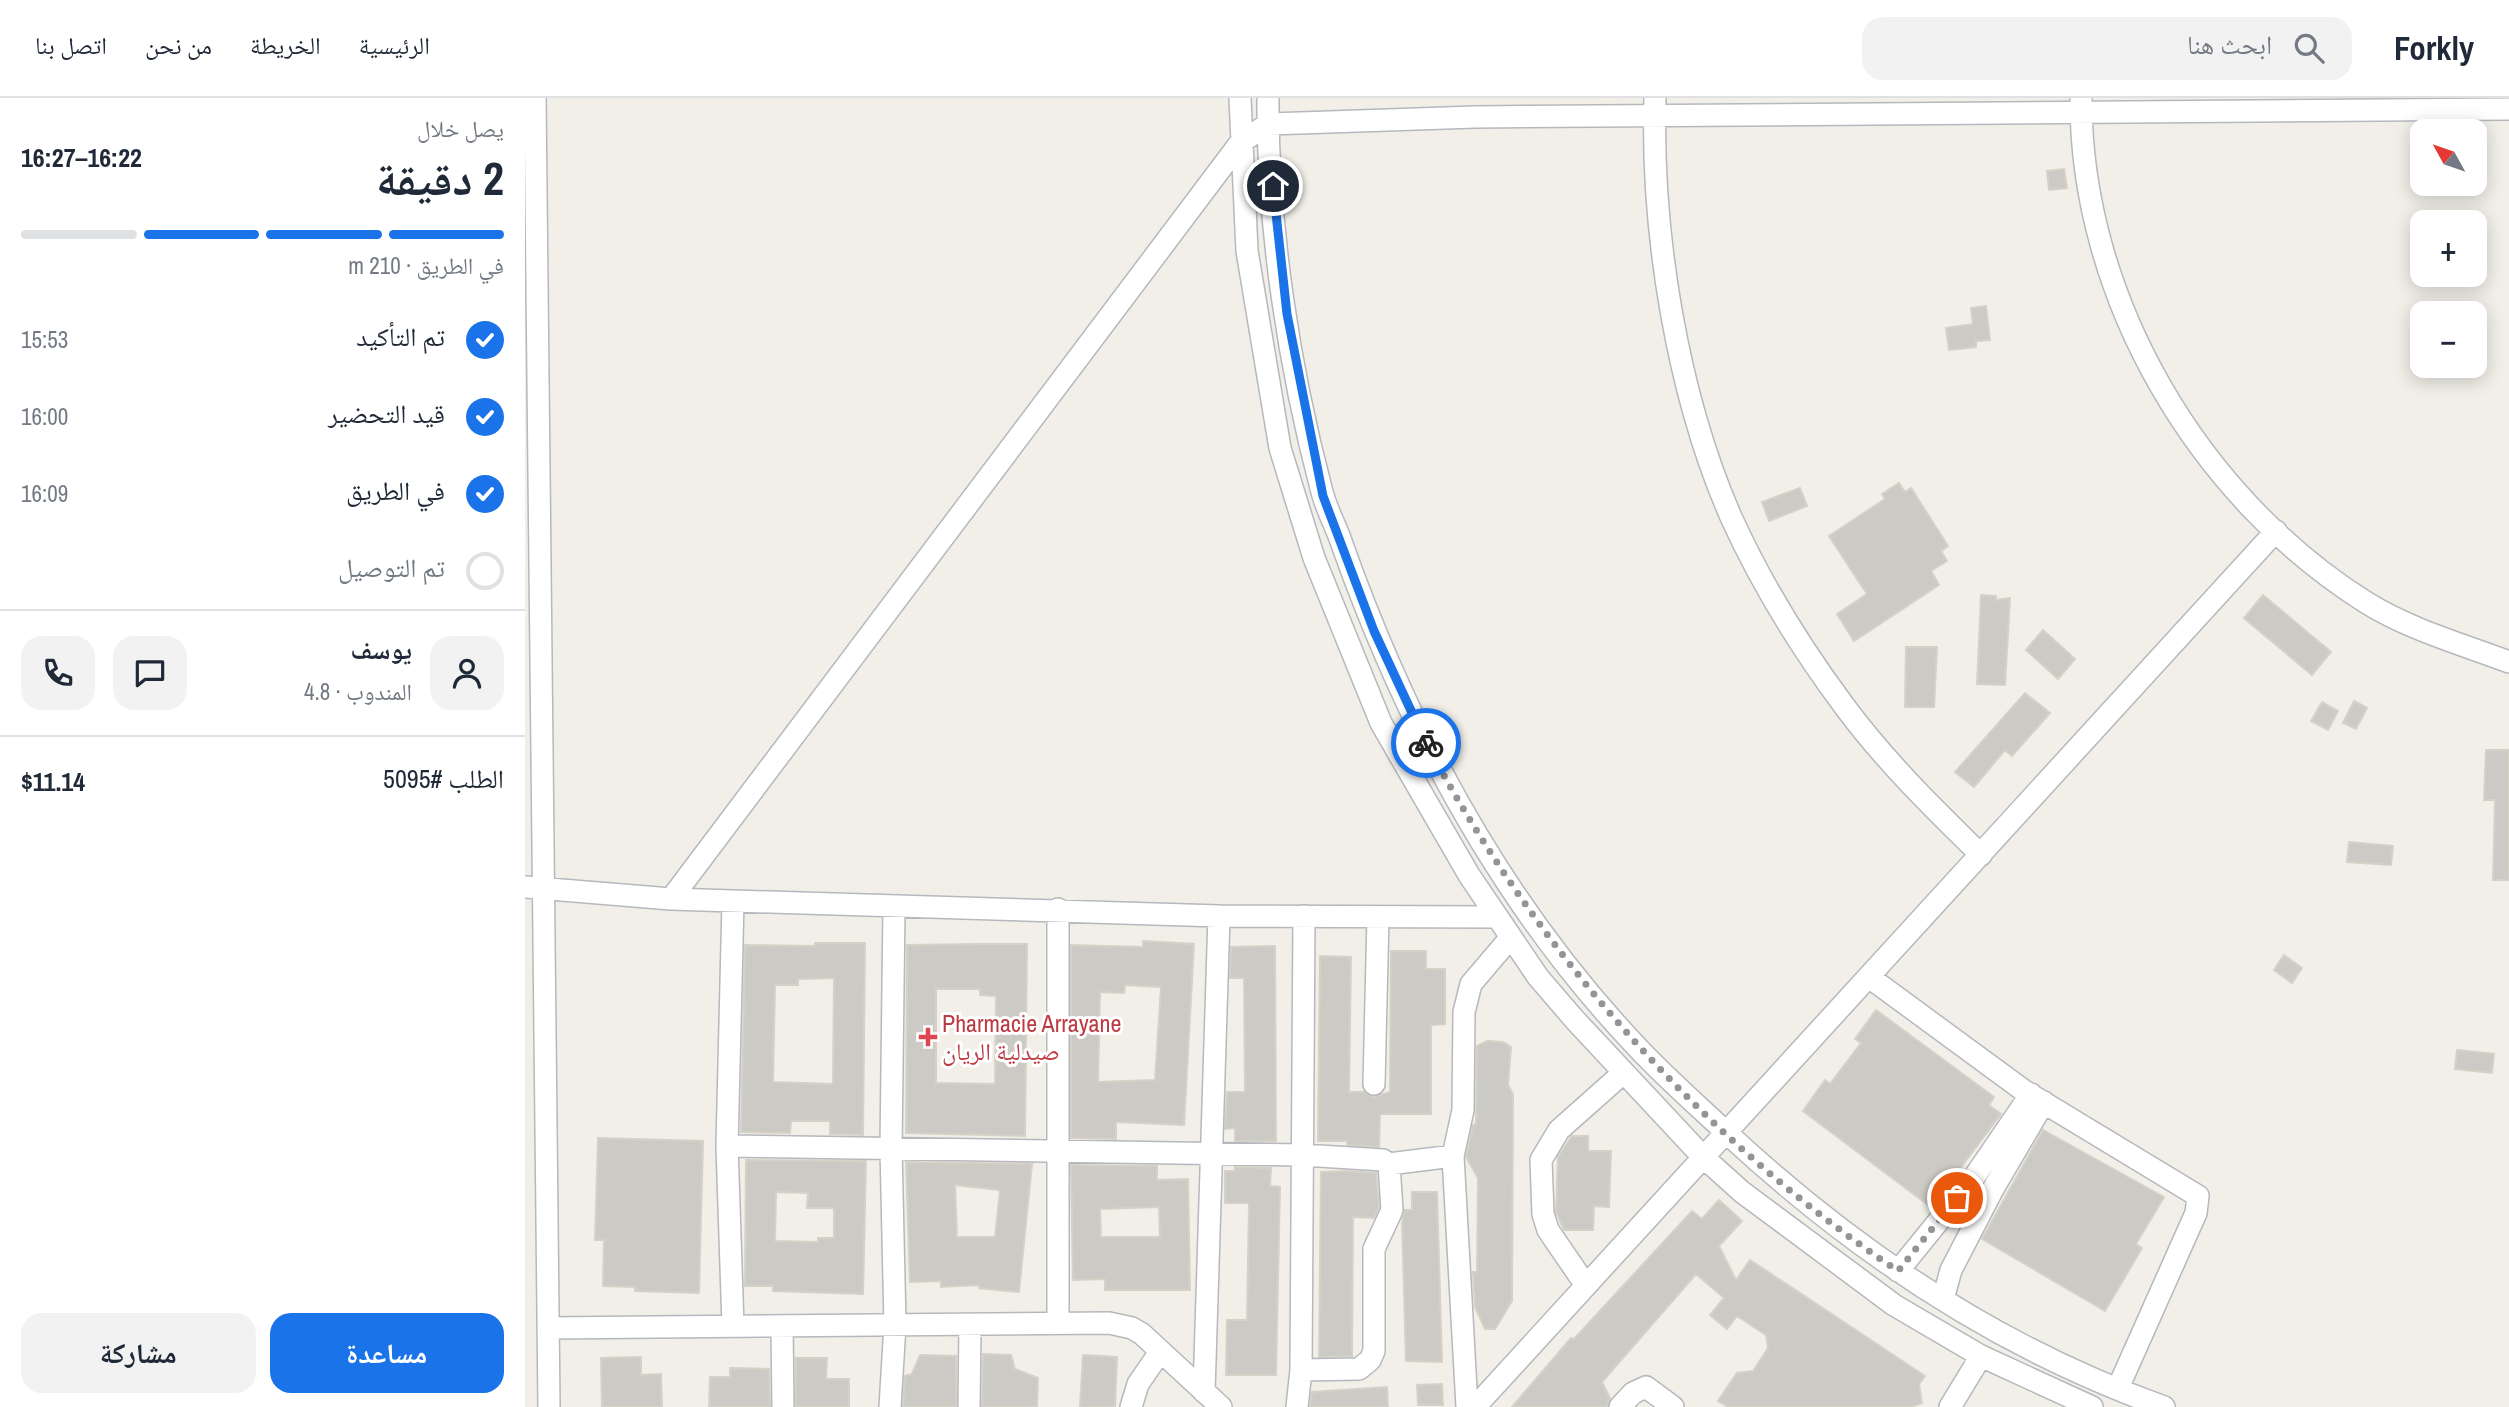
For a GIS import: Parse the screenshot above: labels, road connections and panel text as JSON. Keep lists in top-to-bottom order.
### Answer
{
  "places": {
    "health": ["Pharmacie Arrayane صيدلية الريان"]
  },
  "north": "top left",
  "page": {
    "header": "Forkly",
    "search": "ابحث هنا",
    "nav": [
      "الرئيسية",
      "الخريطة",
      "من نحن",
      "اتصل بنا"
    ],
    "heading": ["2 دقيقة", "يصل خلال", "16:22–16:27"],
    "panel": [
      "يوسف",
      "المندوب · 4.8",
      "الطلب #5095",
      "$11.14"
    ],
    "map_buttons": ["+", "−"],
    "bar": "في الطريق · 210 m",
    "list": [
      ["تم التأكيد", "15:53"],
      ["قيد التحضير", "16:00"],
      ["في الطريق", "16:09"],
      "تم التوصيل"
    ],
    "buttons": ["مساعدة", "مشاركة"]
  }
}
